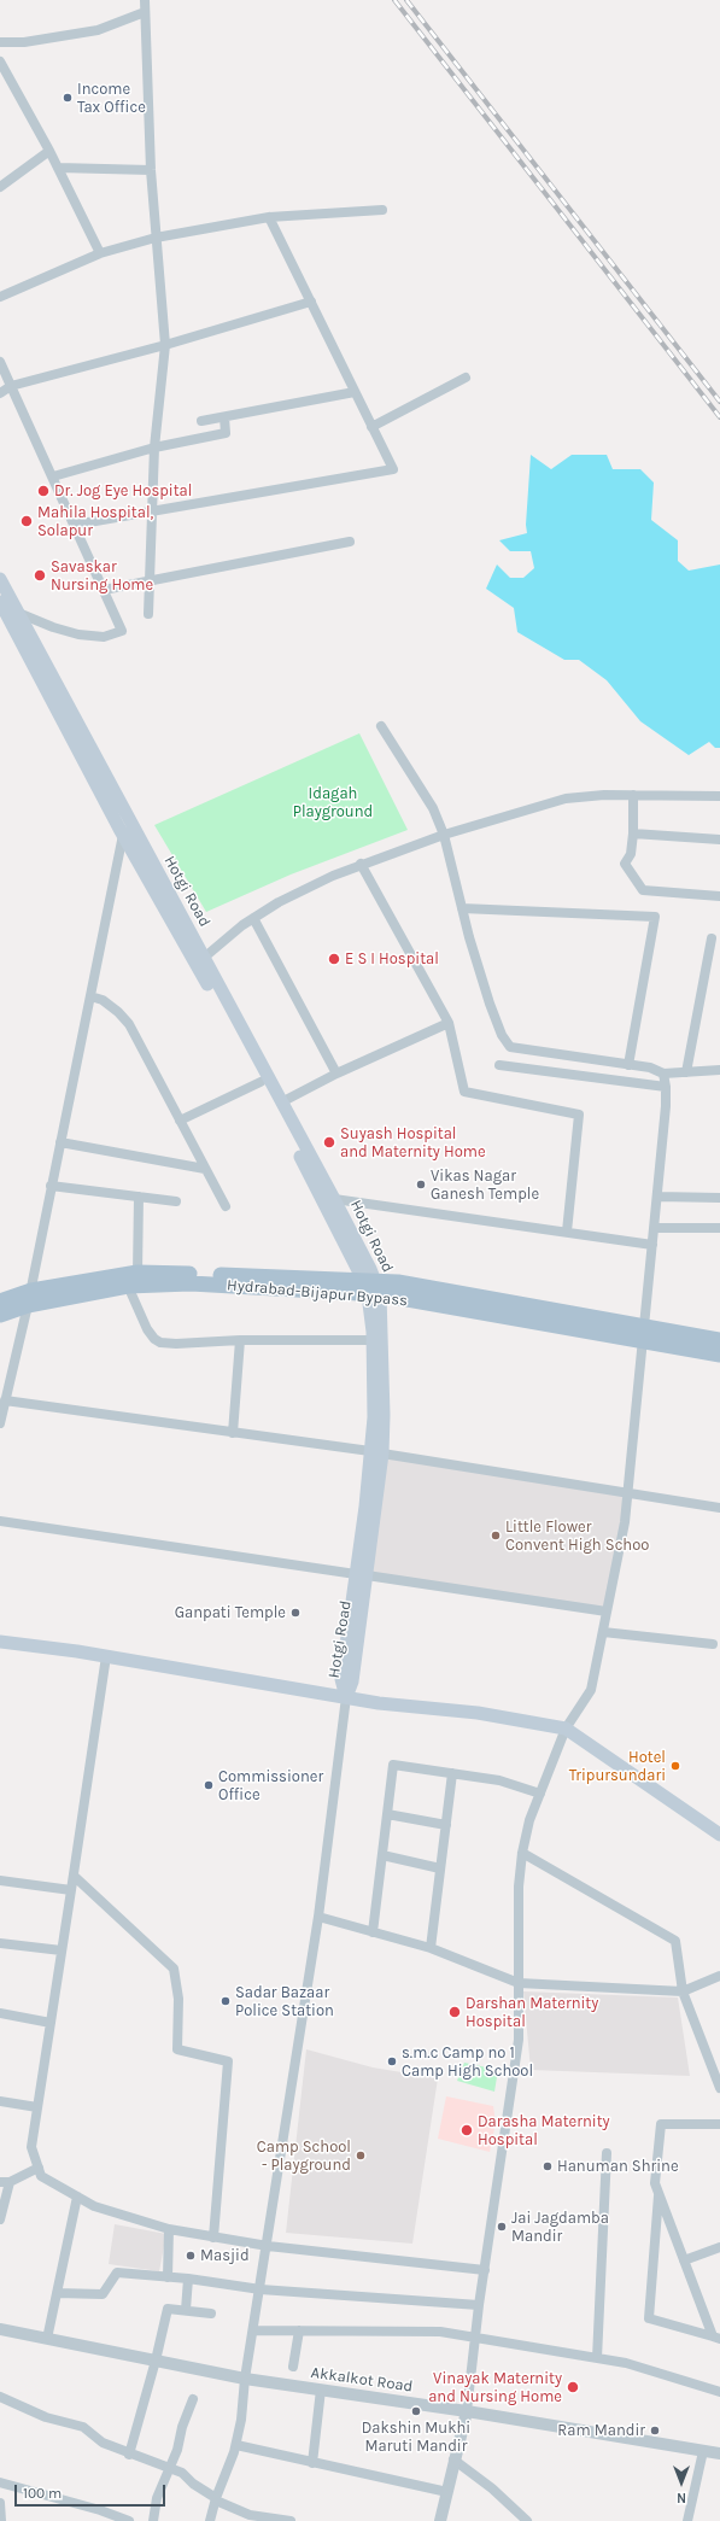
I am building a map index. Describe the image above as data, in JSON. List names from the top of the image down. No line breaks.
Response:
{"streets":{"main road":["Hotgi Road","Hydrabad-Bijapur Bypass"],"street":["Akkalkot Road"]},"crossings":[["Hotgi Road","Hydrabad-Bijapur Bypass"]],"parks":["Idagah Playground"],"places":["Income Tax Office","Dr. Jog Eye Hospital","Mahila Hospital, Solapur","Savaskar Nursing Home","E S I Hospital","Suyash Hospital and Maternity Home","Vikas Nagar Ganesh Temple","Little Flower Convent High Schoo","Ganpati Temple","Hotel Tripursundari","Commissioner Office","Sadar Bazaar Police Station","Darshan Maternity Hospital","s.m.c Camp no 1 Camp High School","Darasha Maternity Hospital","Camp School - Playground","Hanuman Shrine","Jai Jagdamba Mandir","Masjid","Vinayak Maternity and Nursing Home","Dakshin Mukhi Maruti Mandir","Ram Mandir"],"scale_bar":"100 m","north":"bottom"}
